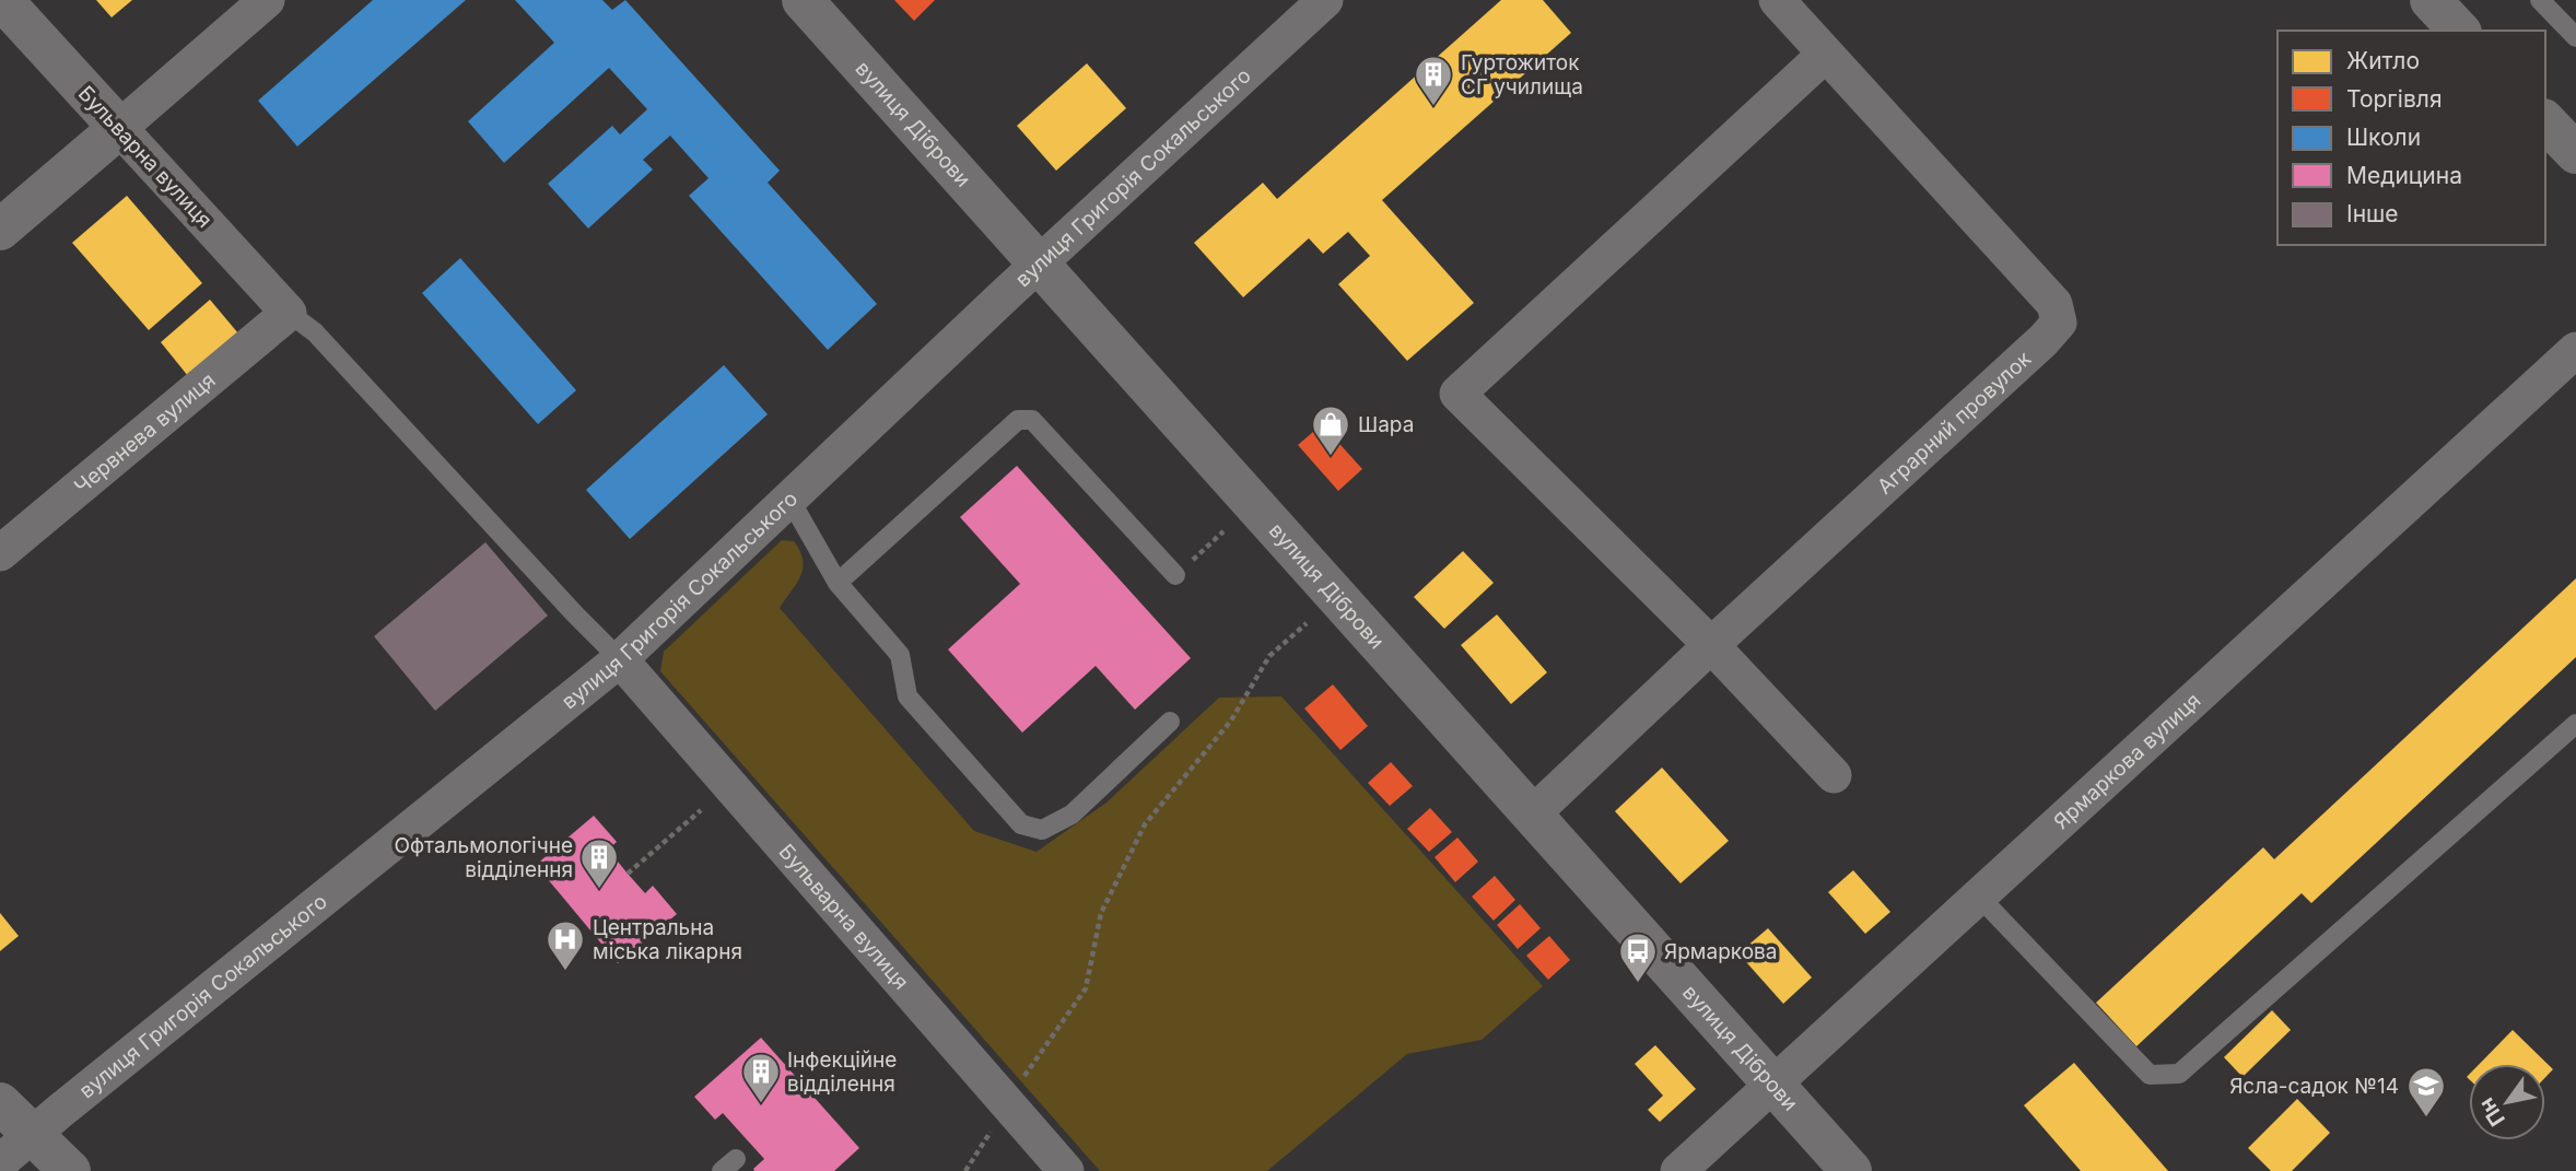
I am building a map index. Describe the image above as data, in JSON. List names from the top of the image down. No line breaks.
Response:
{"streets":{"street":["вулиця Діброви","Бульварна вулиця","вулиця Григорія Сокальського","Аграрний провулок","Червнева вулиця","Ярмаркова вулиця"]},"crossings":[["вулиця Діброви","вулиця Григорія Сокальського"],["вулиця Діброви","Аграрний провулок"],["вулиця Діброви","Ярмаркова вулиця"],["Бульварна вулиця","вулиця Григорія Сокальського"],["Бульварна вулиця","Червнева вулиця"]],"places":{"building":["Гуртожиток СГ училища","Офтальмологічне відділення","Інфекційне відділення"],"shop":["Шара"],"hospital":["Центральна міська лікарня"],"bus stop":["Ярмаркова"],"school or university":["Ясла-садок №14"]},"legend":["Житло","Торгівля","Школи","Медицина","Інше"],"north":"bottom left"}
